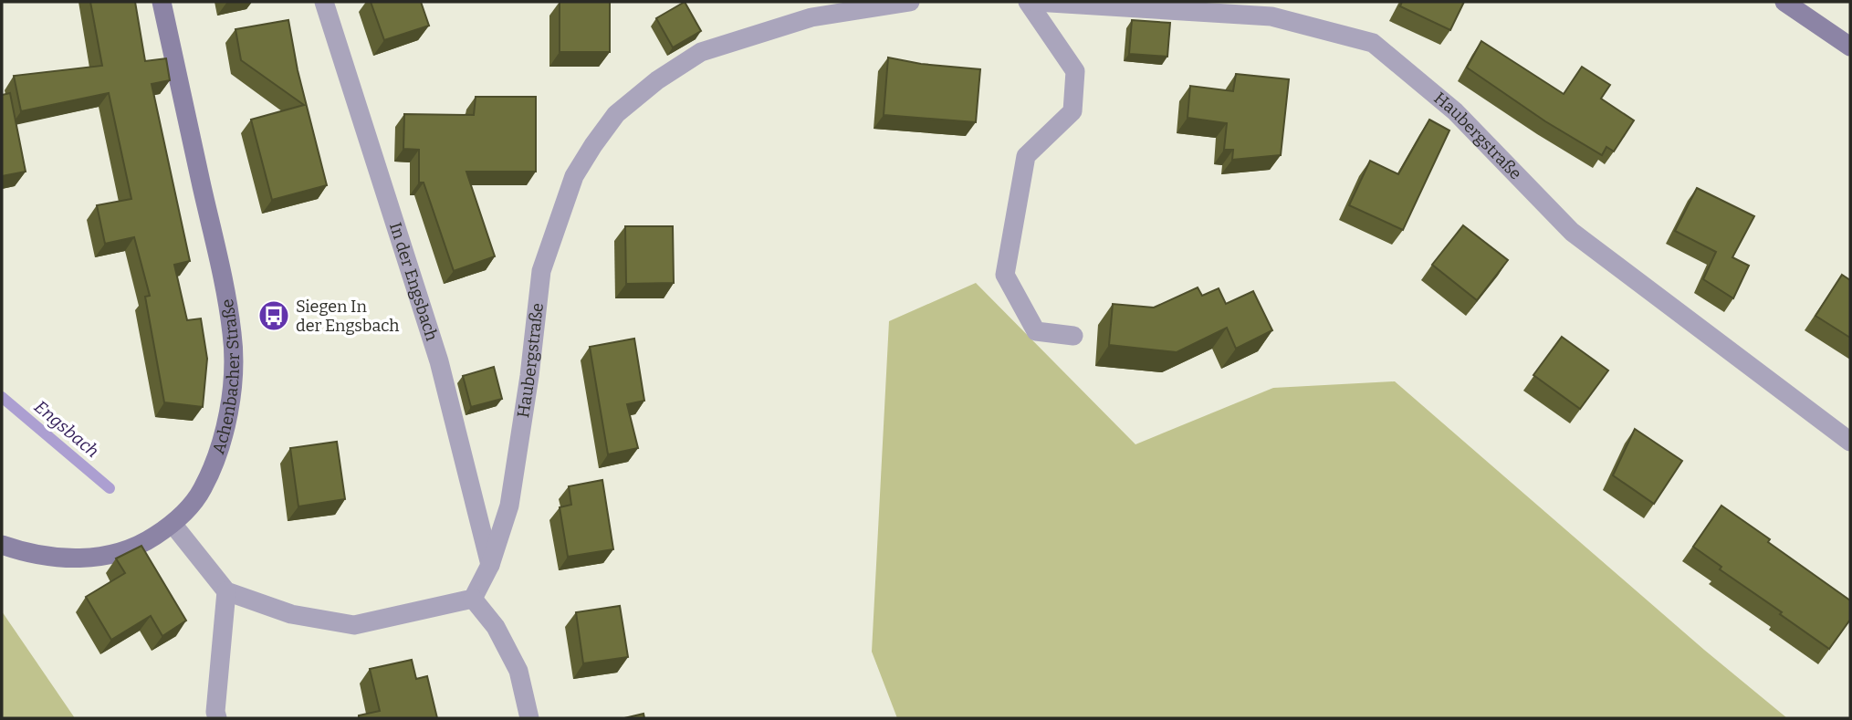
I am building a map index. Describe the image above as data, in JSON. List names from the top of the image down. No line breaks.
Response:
{"streets":{"main road":["Achenbacher Straße"],"street":["Haubergstraße","In der Engsbach"]},"crossings":[["Haubergstraße","In der Engsbach"]],"water":["Engsbach"],"places":{"bus stop":["Siegen In der Engsbach"]}}
